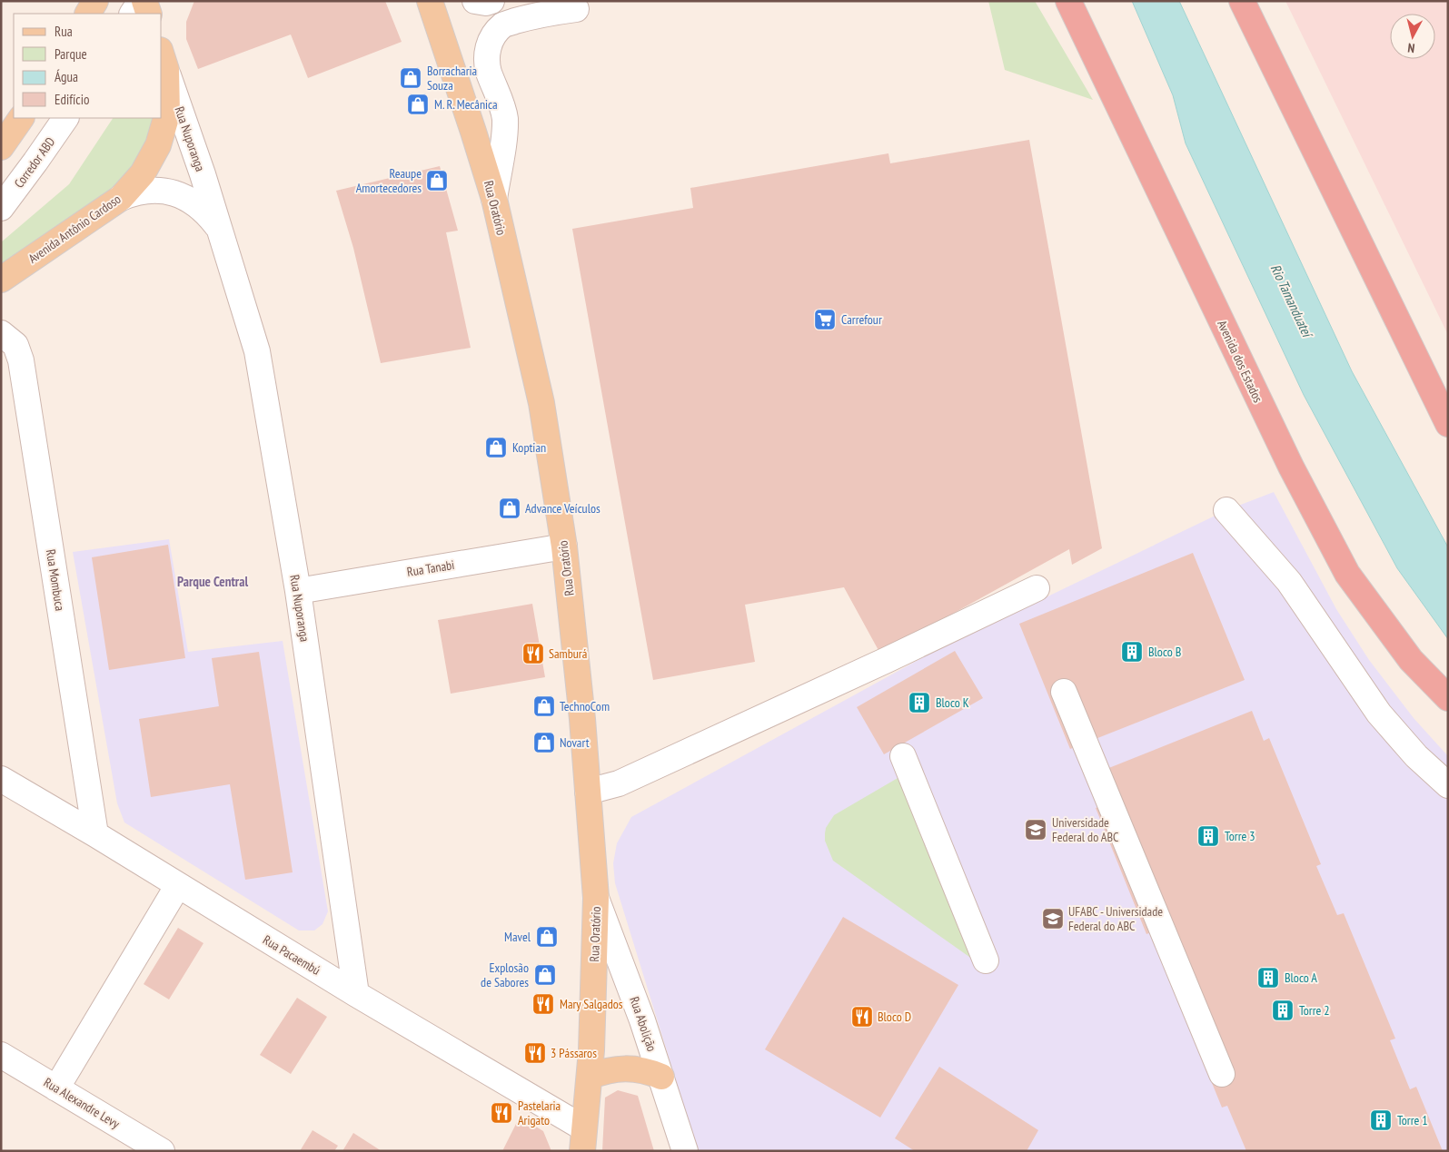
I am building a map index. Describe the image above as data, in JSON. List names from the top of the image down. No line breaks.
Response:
{"streets":{"highway":["Avenida dos Estados"],"main road":["Rua Oratório","Avenida Antônio Cardoso"],"street":["Rua Nuporanga","Corredor ABD","Rua Tanabi","Rua Mombuca","Rua Pacaembú","Rua Abolição","Rua Alexandre Levy"]},"crossings":[["Rua Nuporanga","Avenida Antônio Cardoso"],["Rua Nuporanga","Rua Tanabi"],["Rua Nuporanga","Rua Pacaembú"],["Rua Oratório","Rua Tanabi"],["Rua Oratório","Rua Pacaembú"],["Rua Oratório","Rua Abolição"],["Rua Mombuca","Rua Pacaembú"]],"districts":["Parque Central"],"water":["Rio Tamanduateí"],"places":{"shop":["Borracharia Souza","M. R. Mecânica","Reaupe Amortecedores","Koptian","Advance Veículos","TechnoCom","Novart","Mavel","Explosão de Sabores"],"supermarket":["Carrefour"],"building":["Bloco B","Bloco K","Torre 3","Bloco A","Torre 2","Torre 1"],"restaurant":["Samburá","Mary Salgados","Bloco D","3 Pássaros","Pastelaria Arigato"],"school or university":["Universidade Federal do ABC","UFABC - Universidade Federal do ABC"]},"legend":["Rua","Parque","Água","Edifício"],"north":"bottom"}
